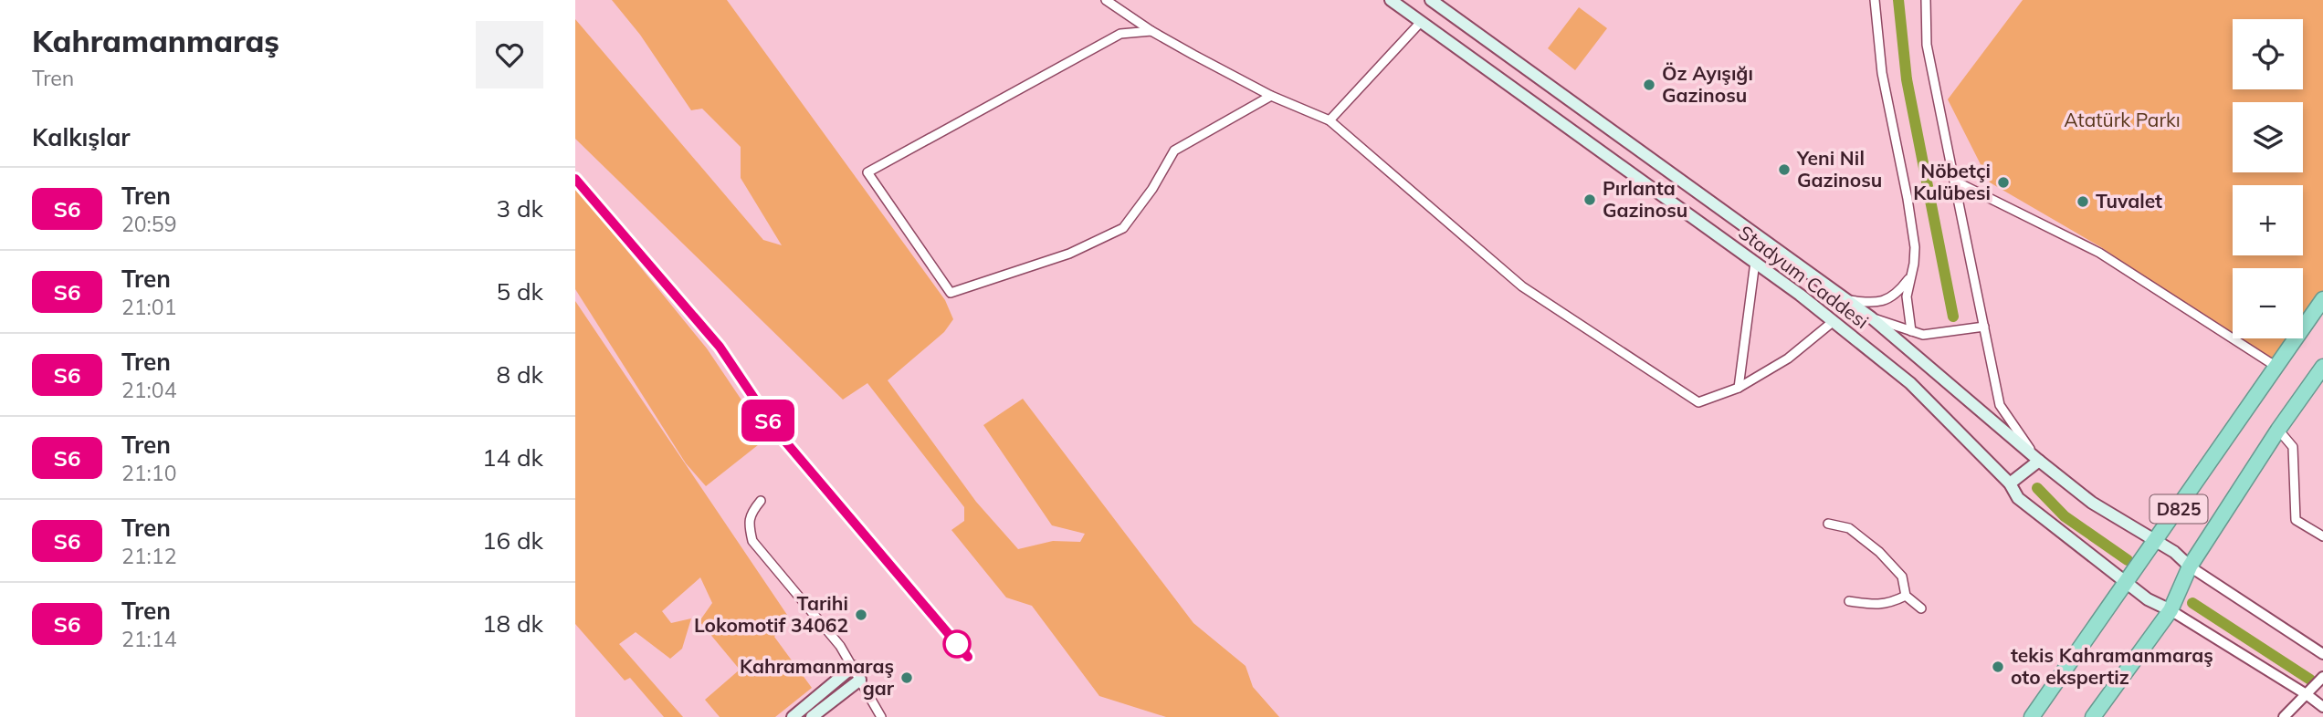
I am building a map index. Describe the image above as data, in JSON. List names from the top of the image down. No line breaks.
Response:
{"streets":{"highway":["D825"],"main road":["Stadyum Caddesi"]},"crossings":[["Stadyum Caddesi","D825"]],"parks":["Atatürk Parkı"],"places":["Öz Ayışığı Gazinosu","Yeni Nil Gazinosu","Nöbetçi Kulübesi","Pırlanta Gazinosu","Tuvalet","Tarihi Lokomotif 34062","tekis Kahramanmaraş oto ekspertiz","Kahramanmaraş gar"],"page":{"heading":[["Kahramanmaraş","Tren"],"Kalkışlar"],"on_map":"S6","map_buttons":["+","−"],"list":[{"mark":"S6","name":"Tren","note":"20:59","value":"3 dk"},{"mark":"S6","name":"Tren","note":"21:01","value":"5 dk"},{"mark":"S6","name":"Tren","note":"21:04","value":"8 dk"},{"mark":"S6","name":"Tren","note":"21:10","value":"14 dk"},{"mark":"S6","name":"Tren","note":"21:12","value":"16 dk"},{"mark":"S6","name":"Tren","note":"21:14","value":"18 dk"}]}}
